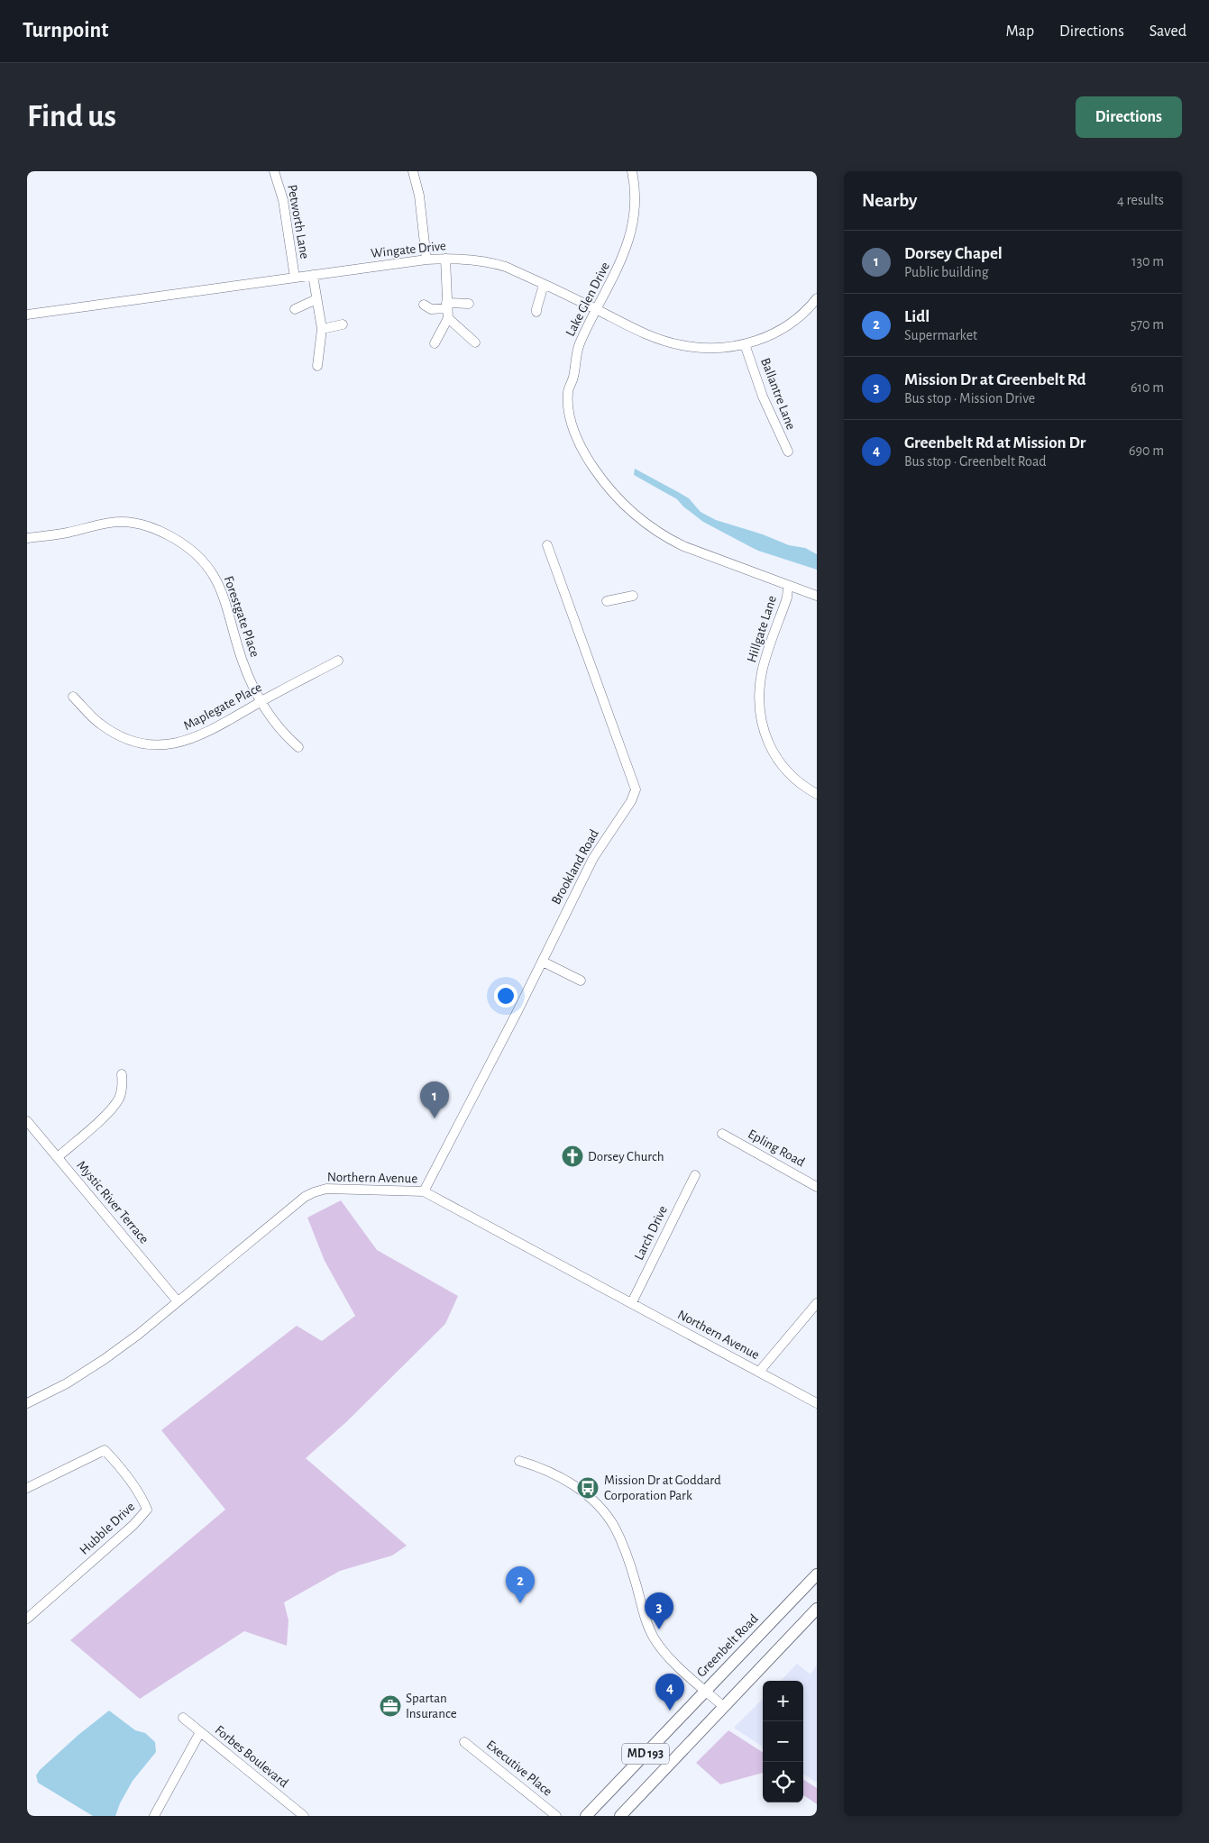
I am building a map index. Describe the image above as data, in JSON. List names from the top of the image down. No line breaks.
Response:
{"streets":{"main road":["Greenbelt Road","MD 193"],"street":["Petworth Lane","Wingate Drive","Lake Glen Drive","Ballantre Lane","Forestgate Place","Hillgate Lane","Maplegate Place","Brookland Road","Epling Road","Northern Avenue","Mystic River Terrace","Larch Drive","Hubble Drive","Forbes Boulevard","Executive Place"]},"crossings":[["Petworth Lane","Wingate Drive"],["Wingate Drive","Lake Glen Drive"],["Wingate Drive","Ballantre Lane"],["Lake Glen Drive","Hillgate Lane"],["Forestgate Place","Maplegate Place"],["Brookland Road","Northern Avenue"],["Northern Avenue","Mystic River Terrace"],["Northern Avenue","Larch Drive"]],"places":{"church":["Dorsey Church"],"bus stop":["Mission Dr at Goddard Corporation Park"],"office":["Spartan Insurance"]},"page":{"header":"Turnpoint","nav":["Map","Directions","Saved"],"buttons":"Directions","title":"Find us","heading":["Nearby","4 results"],"list":[{"mark":"1","name":"Dorsey Chapel","note":"Public building","value":"130 m"},{"mark":"2","name":"Lidl","note":"Supermarket","value":"570 m"},{"mark":"3","name":"Mission Dr at Greenbelt Rd","note":"Bus stop · Mission Drive","value":"610 m"},{"mark":"4","name":"Greenbelt Rd at Mission Dr","note":"Bus stop · Greenbelt Road","value":"690 m"}],"pins":["1","2","3","4"],"map_buttons":["+","−"]}}
